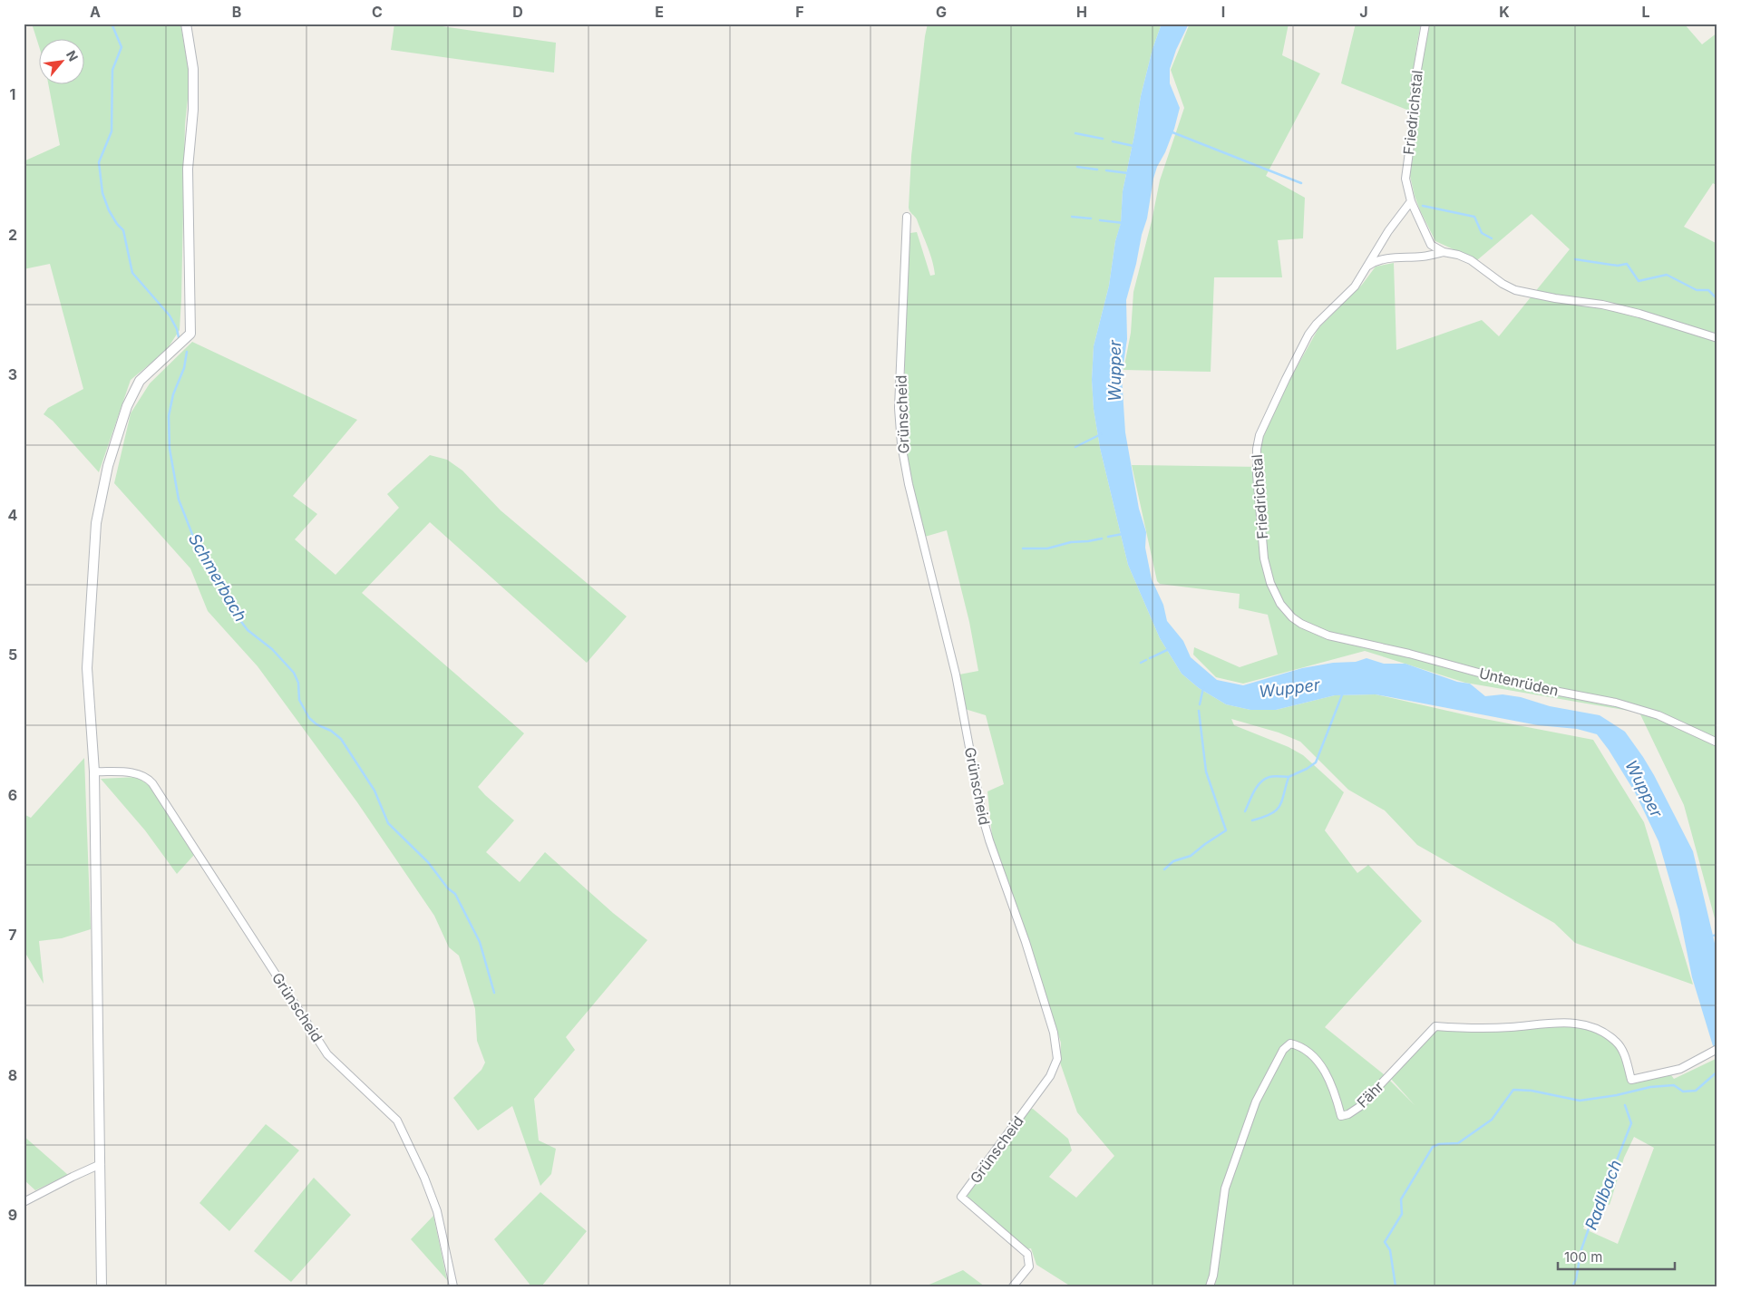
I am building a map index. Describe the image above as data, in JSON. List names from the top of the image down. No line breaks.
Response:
{"streets":{"street":["Friedrichstal","Grünscheid","Untenrüden","Fähr"]},"crossings":[["Friedrichstal","Untenrüden"]],"water":["Wupper","Schmerbach","Radlbach"],"scale_bar":"100 m","north":"top right","grid":{"columns":["A","B","C","D","E","F","G","H","I","J","K","L"],"rows":["1","2","3","4","5","6","7","8","9"]}}
